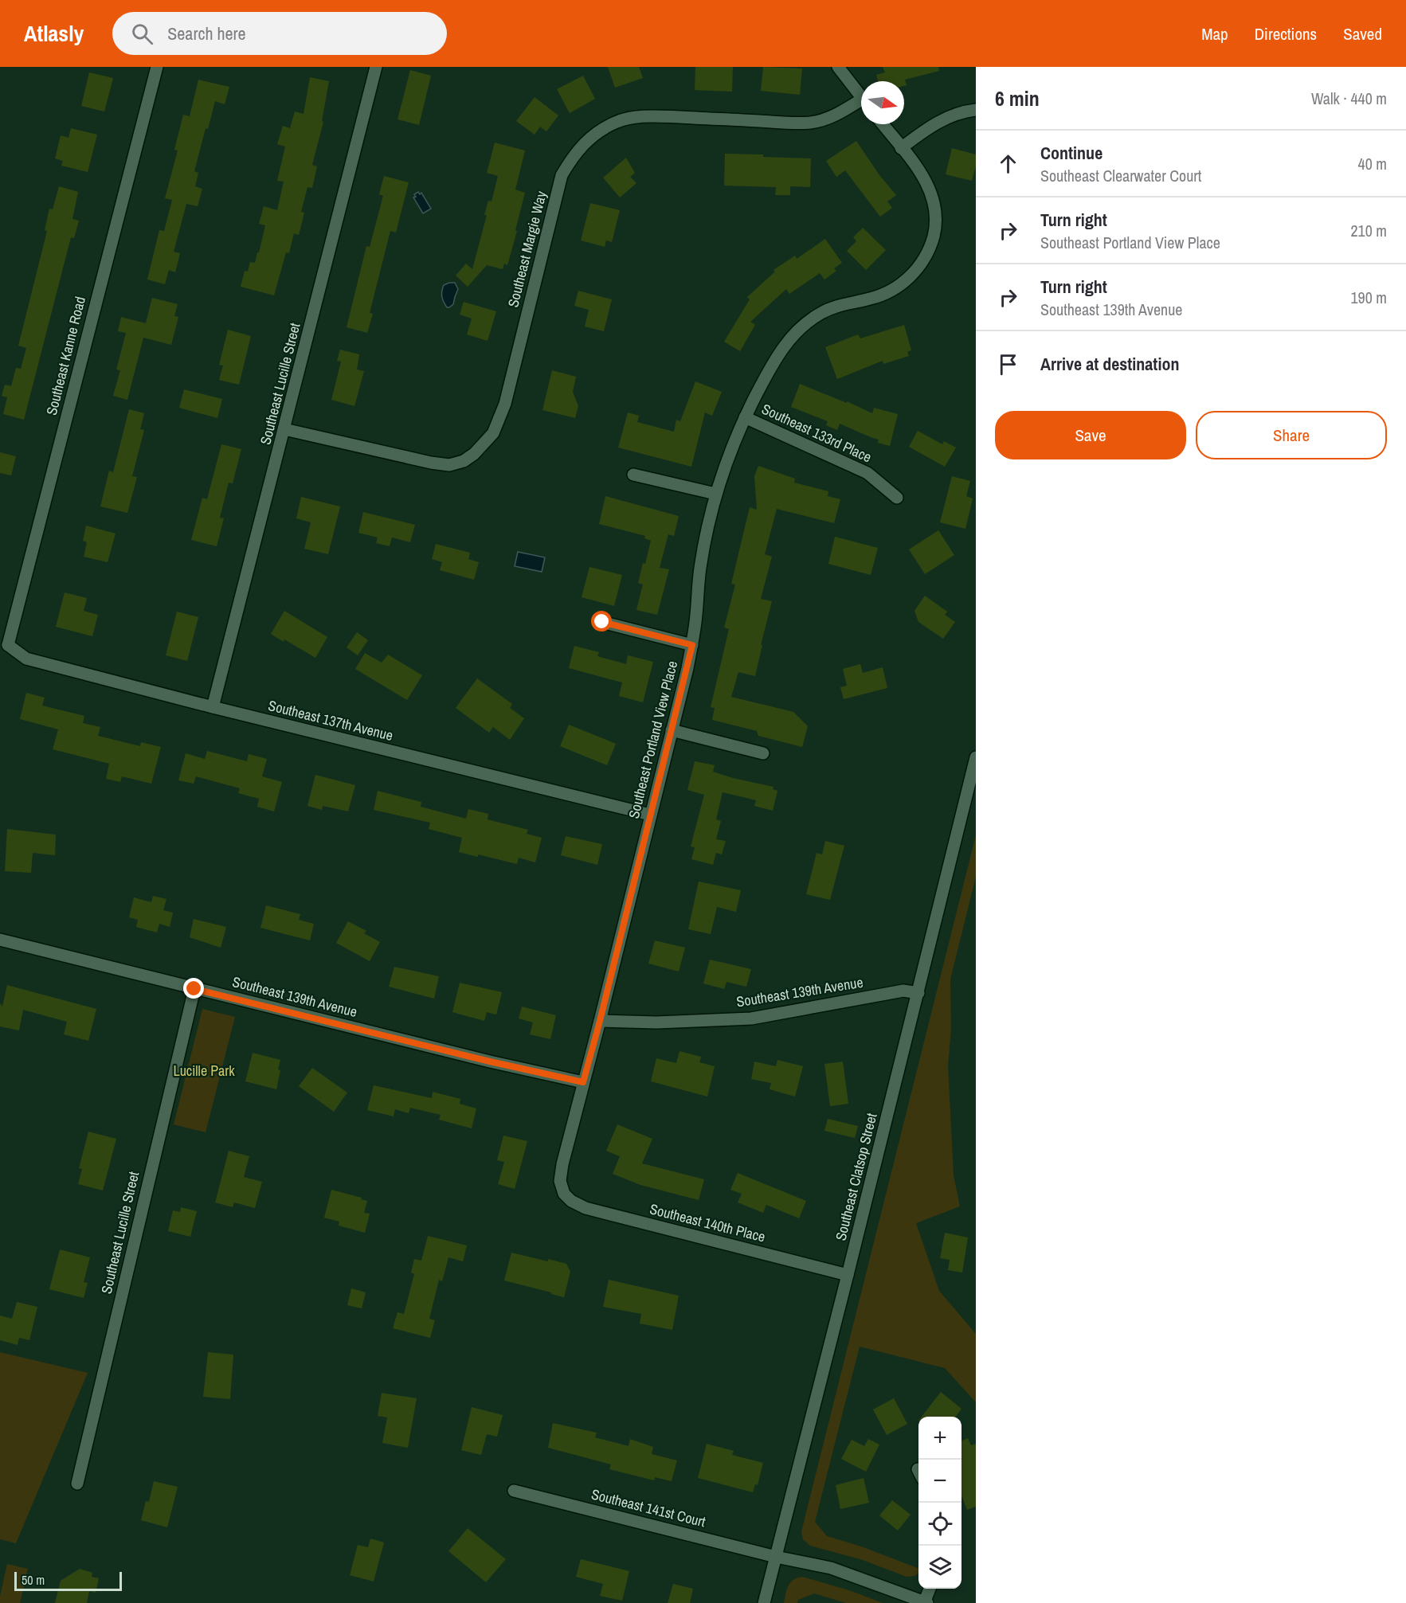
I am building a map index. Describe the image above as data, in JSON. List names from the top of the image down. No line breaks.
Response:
{"streets":{"street":["Southeast Margie Way","Southeast Kanne Road","Southeast Lucille Street","Southeast 133rd Place","Southeast 137th Avenue","Southeast Portland View Place","Southeast 139th Avenue","Southeast Clatsop Street","Southeast 140th Place","Southeast 141st Court"]},"crossings":[["Southeast Margie Way","Southeast Lucille Street"],["Southeast Kanne Road","Southeast 137th Avenue"],["Southeast Lucille Street","Southeast 137th Avenue"],["Southeast Lucille Street","Southeast 139th Avenue"],["Southeast 133rd Place","Southeast Portland View Place"],["Southeast 137th Avenue","Southeast Portland View Place"],["Southeast Portland View Place","Southeast 139th Avenue"],["Southeast Portland View Place","Southeast 140th Place"],["Southeast 139th Avenue","Southeast Clatsop Street"],["Southeast Clatsop Street","Southeast 140th Place"],["Southeast Clatsop Street","Southeast 141st Court"]],"parks":["Lucille Park"],"scale_bar":"50 m","north":"right","page":{"header":"Atlasly","search":"Search here","nav":["Map","Directions","Saved"],"heading":["6 min","Walk · 440 m"],"list":[["Continue","Southeast Clearwater Court","40 m"],["Turn right","Southeast Portland View Place","210 m"],["Turn right","Southeast 139th Avenue","190 m"],"Arrive at destination"],"buttons":["Save","Share"],"map_buttons":["+","−"],"scale":"50 m"}}
